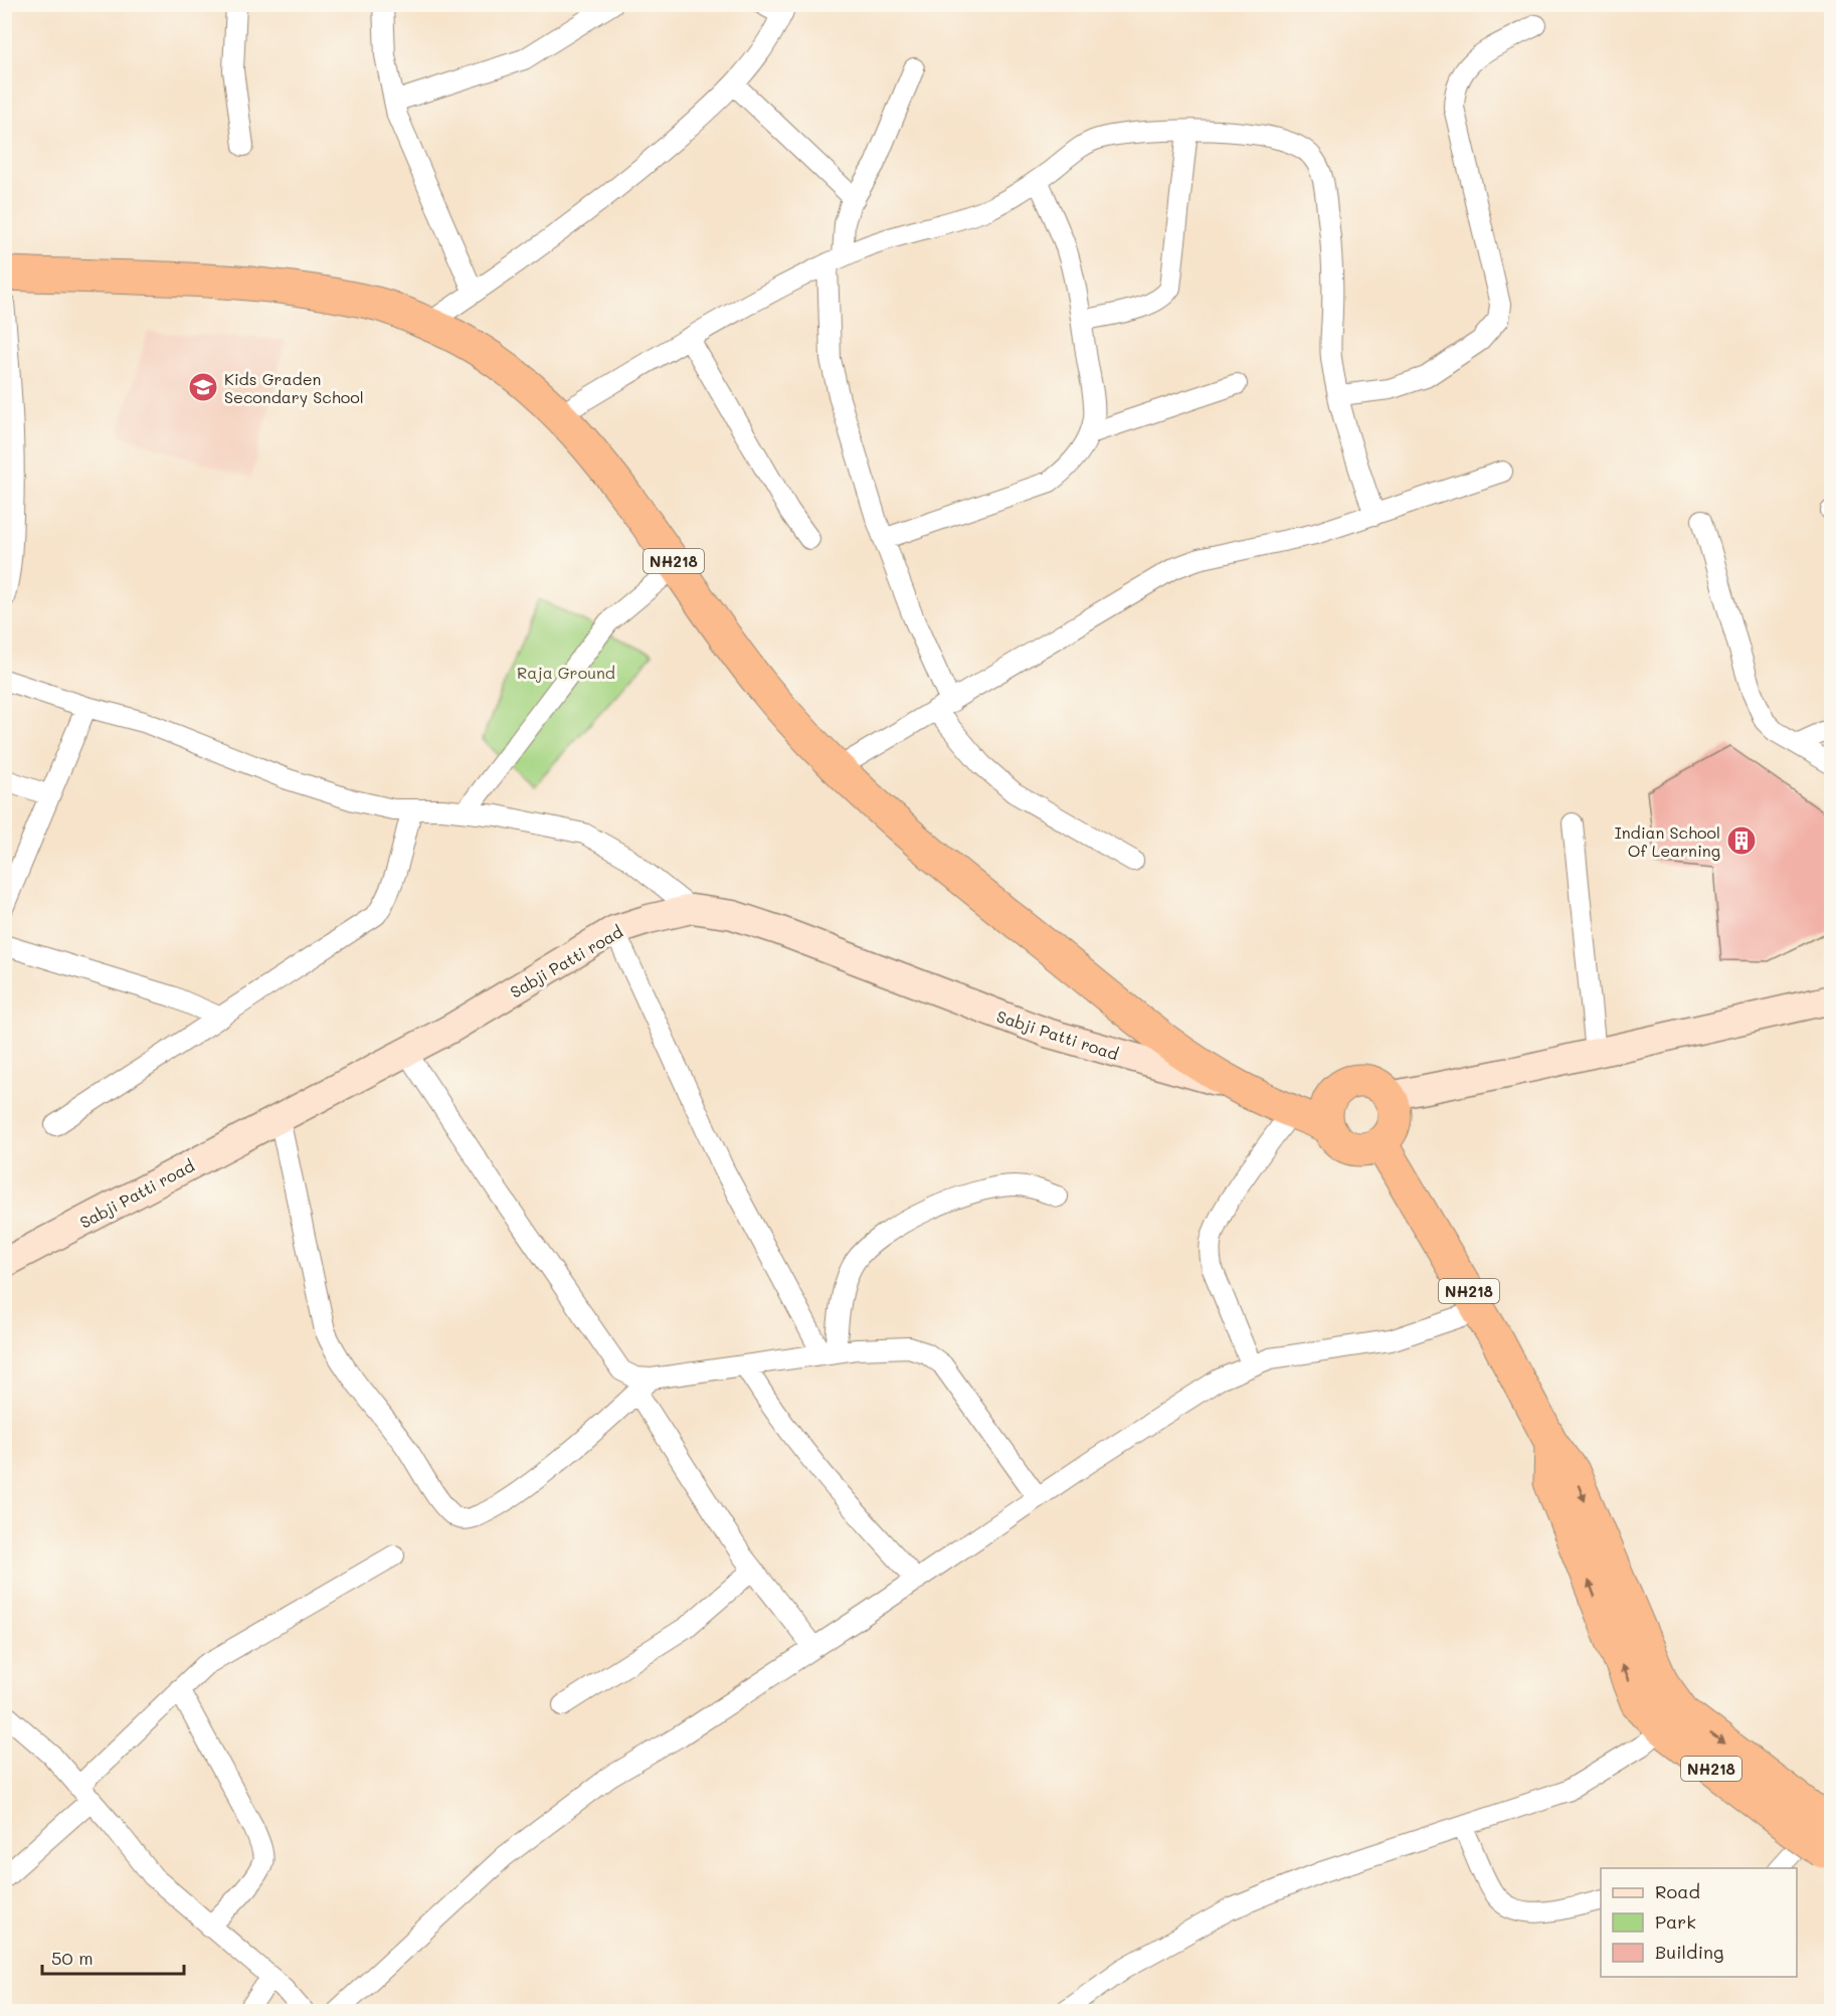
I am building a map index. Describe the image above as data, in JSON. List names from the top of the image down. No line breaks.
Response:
{"streets":{"highway":["NH218"],"main road":["Sabji Patti road"]},"crossings":[["NH218","Sabji Patti road"]],"parks":["Raja Ground"],"places":{"school or university":["Kids Graden Secondary School"],"building":["Indian School Of Learning"]},"legend":["Road","Park","Building"],"scale_bar":"50 m"}
